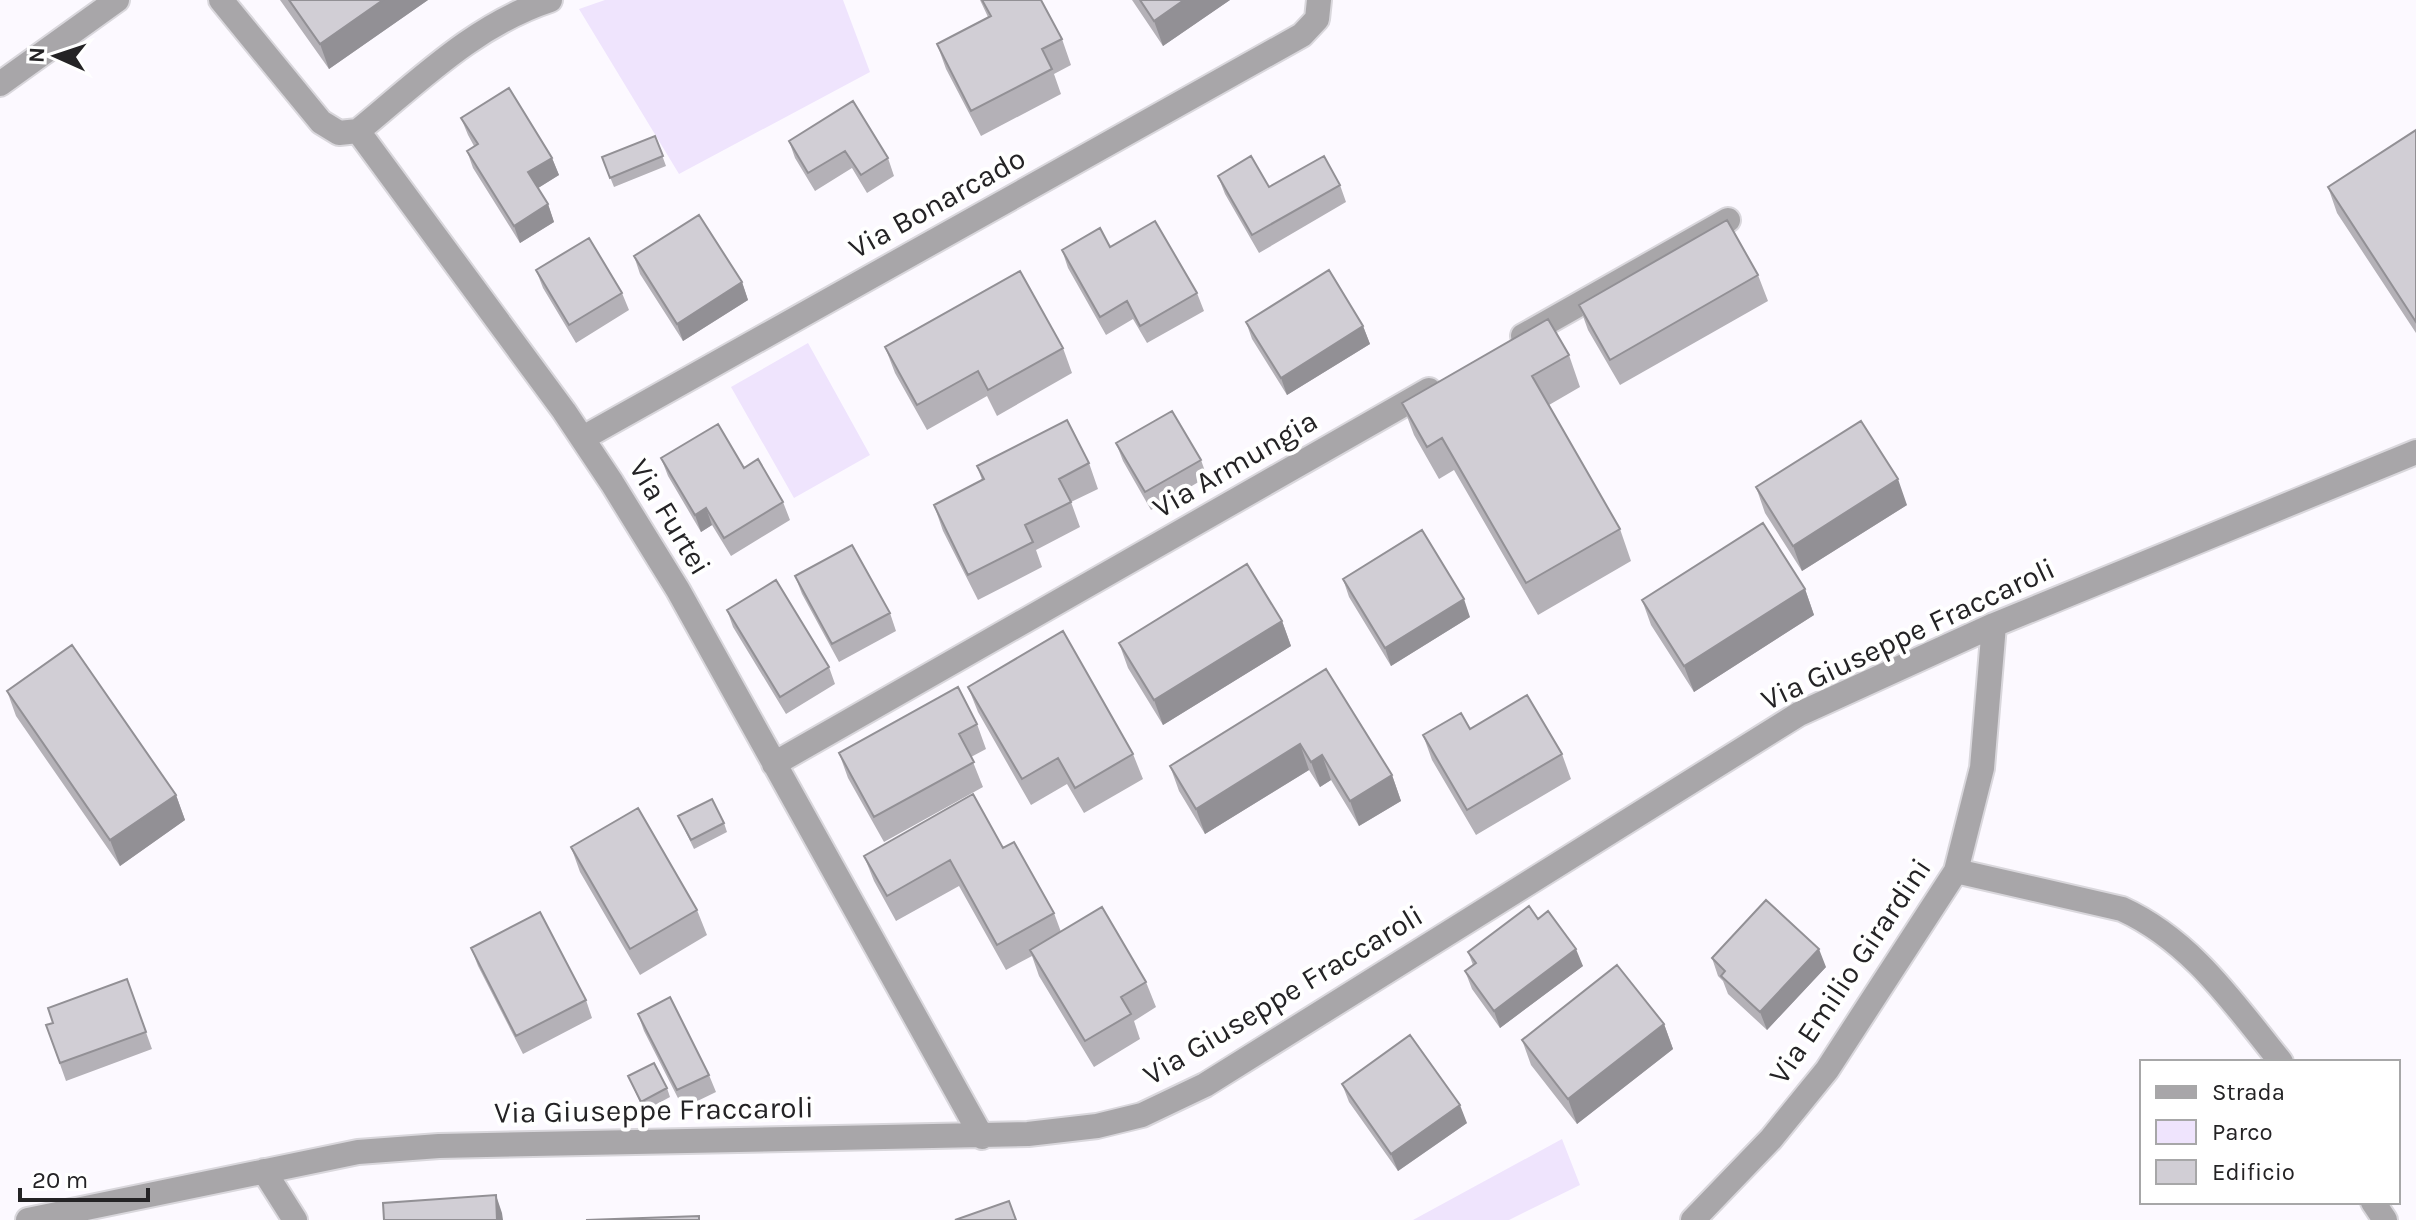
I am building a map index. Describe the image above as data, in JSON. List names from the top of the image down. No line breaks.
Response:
{"streets":{"street":["Via Bonarcado","Via Armungia","Via Furtei","Via Giuseppe Fraccaroli","Via Emilio Girardini"]},"crossings":[["Via Bonarcado","Via Furtei"],["Via Armungia","Via Furtei"],["Via Furtei","Via Giuseppe Fraccaroli"],["Via Giuseppe Fraccaroli","Via Emilio Girardini"]],"legend":["Strada","Parco","Edificio"],"scale_bar":"20 m","north":"left"}
